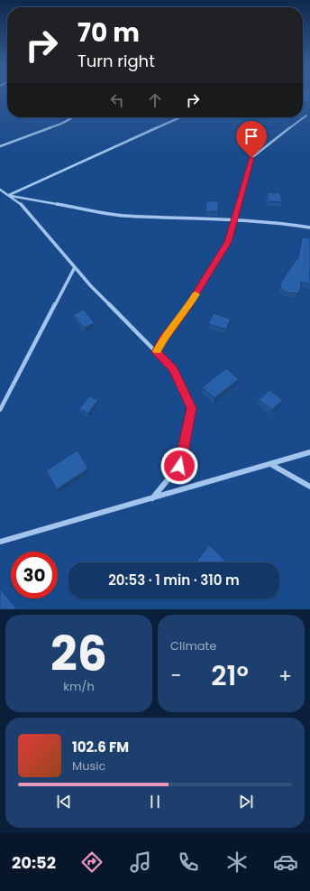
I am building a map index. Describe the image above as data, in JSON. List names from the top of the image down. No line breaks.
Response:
{"page":{"turn":["70 m","Turn right"],"limit":"30","trip":"20:53 · 1 min · 310 m","tile":[["26","km/h"],"Climate"],"heat":["−","21°","+"],"song":["102.6 FM","Music"],"tabs":"20:52"}}
